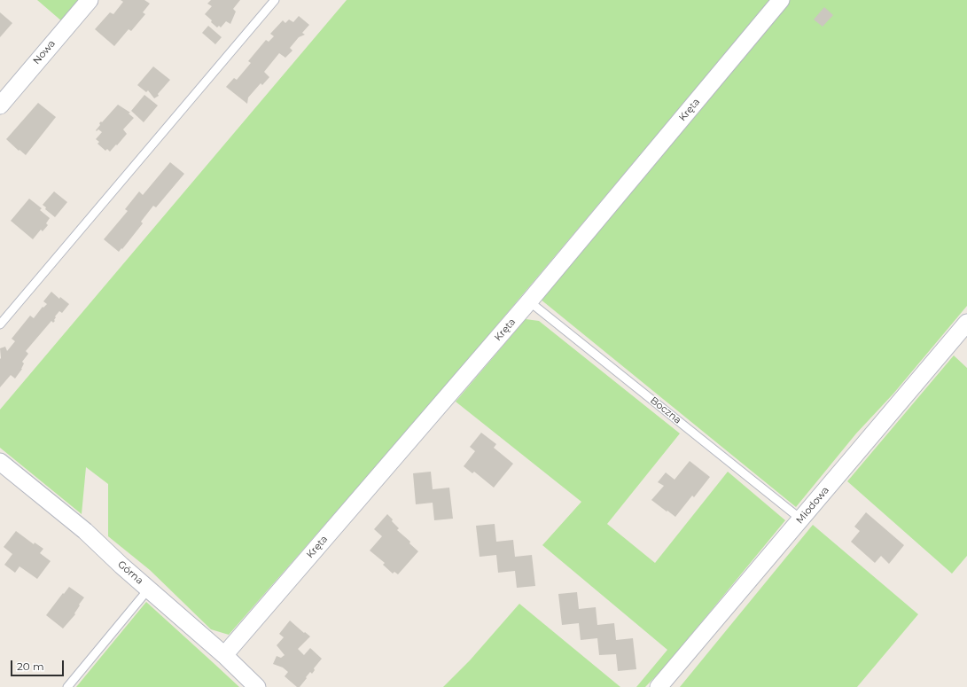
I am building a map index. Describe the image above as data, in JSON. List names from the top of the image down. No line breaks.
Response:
{"streets":{"street":["Nowa","Kręta","Miodowa","Górna"],"lane":["Boczna"]},"crossings":[["Kręta","Boczna"],["Kręta","Górna"],["Boczna","Miodowa"]],"scale_bar":"20 m"}
